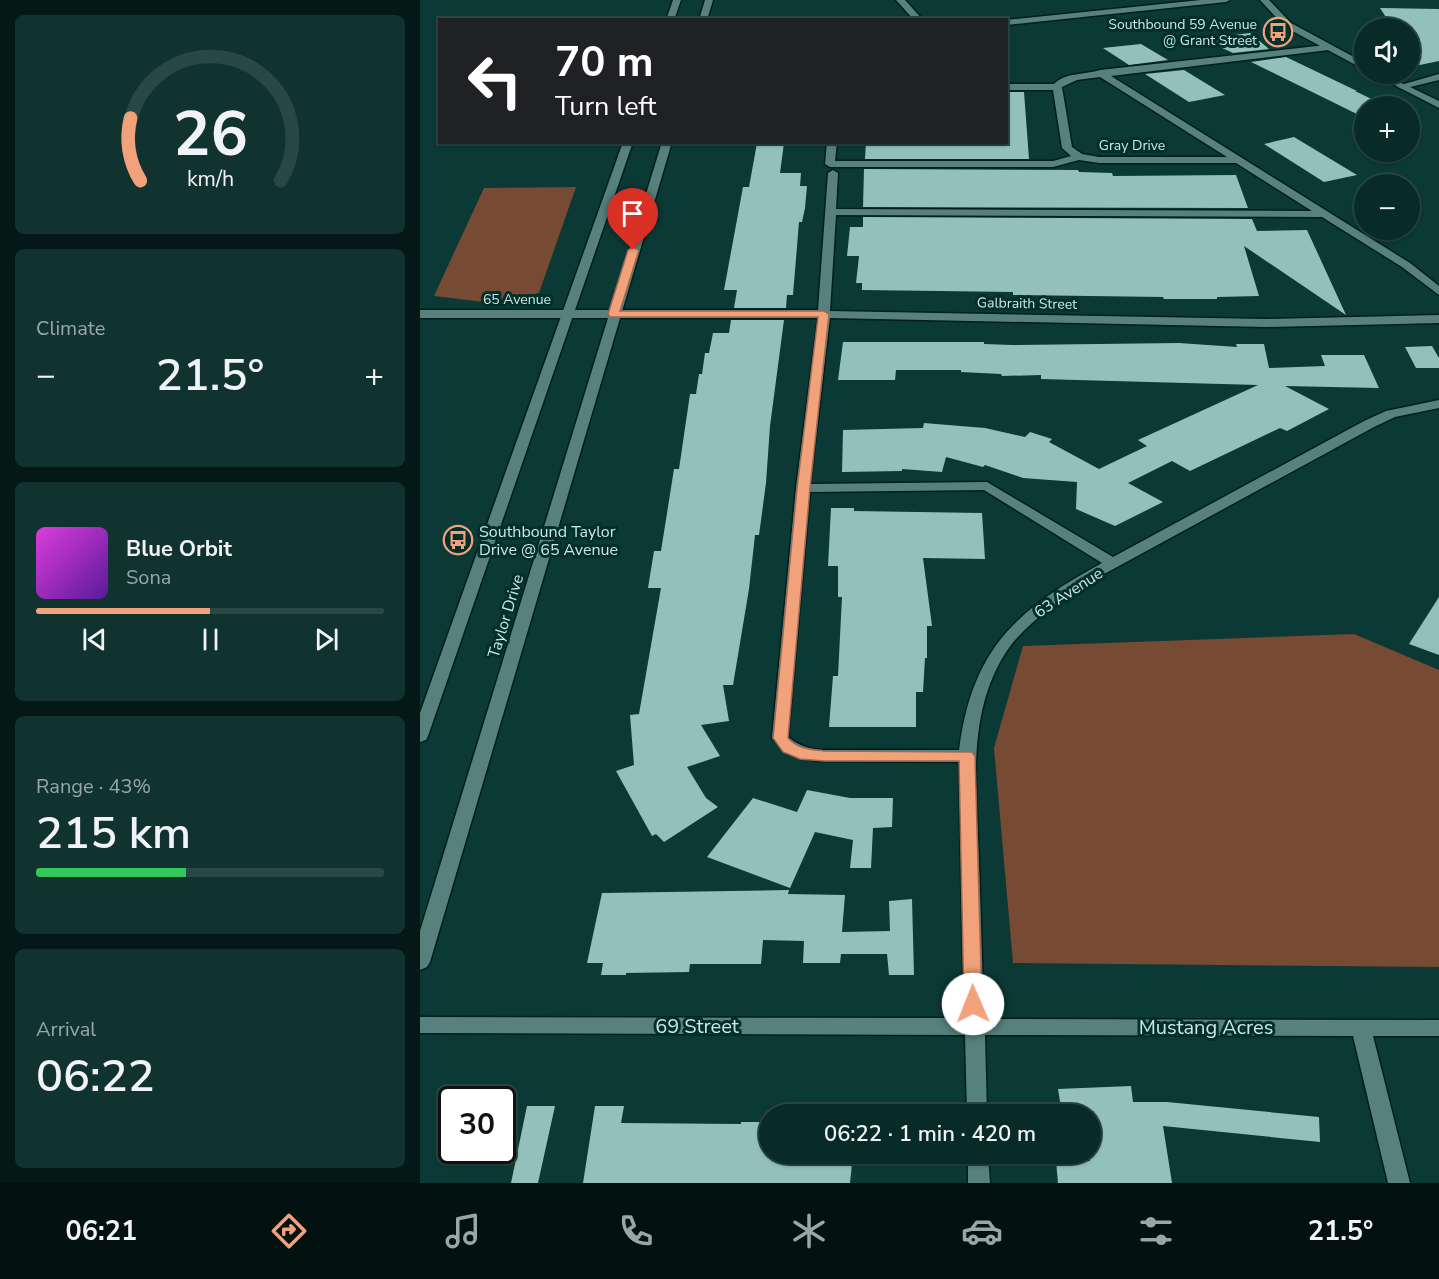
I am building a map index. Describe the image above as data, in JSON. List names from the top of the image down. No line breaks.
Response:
{"streets":{"street":["Gray Drive","65 Avenue","Galbraith Street","63 Avenue","Taylor Drive","69 Street","Mustang Acres"]},"crossings":[["65 Avenue","Galbraith Street"],["65 Avenue","Taylor Drive"],["Galbraith Street","Taylor Drive"],["63 Avenue","69 Street"],["63 Avenue","Mustang Acres"],["69 Street","Mustang Acres"]],"places":{"bus stop":["Southbound 59 Avenue @ Grant Street","Southbound Taylor Drive @ 65 Avenue"]},"page":{"map_buttons":["+","−"],"turn":["70 m","Turn left"],"tile":["Climate",["Range · 43%","215 km"],["Arrival","06:22"]],"heat":["−","21.5°","+"],"song":["Blue Orbit","Sona"],"limit":"30","trip":"06:22 · 1 min · 420 m","tabs":["06:21","21.5°"],"gauge":["26","km/h"]}}
